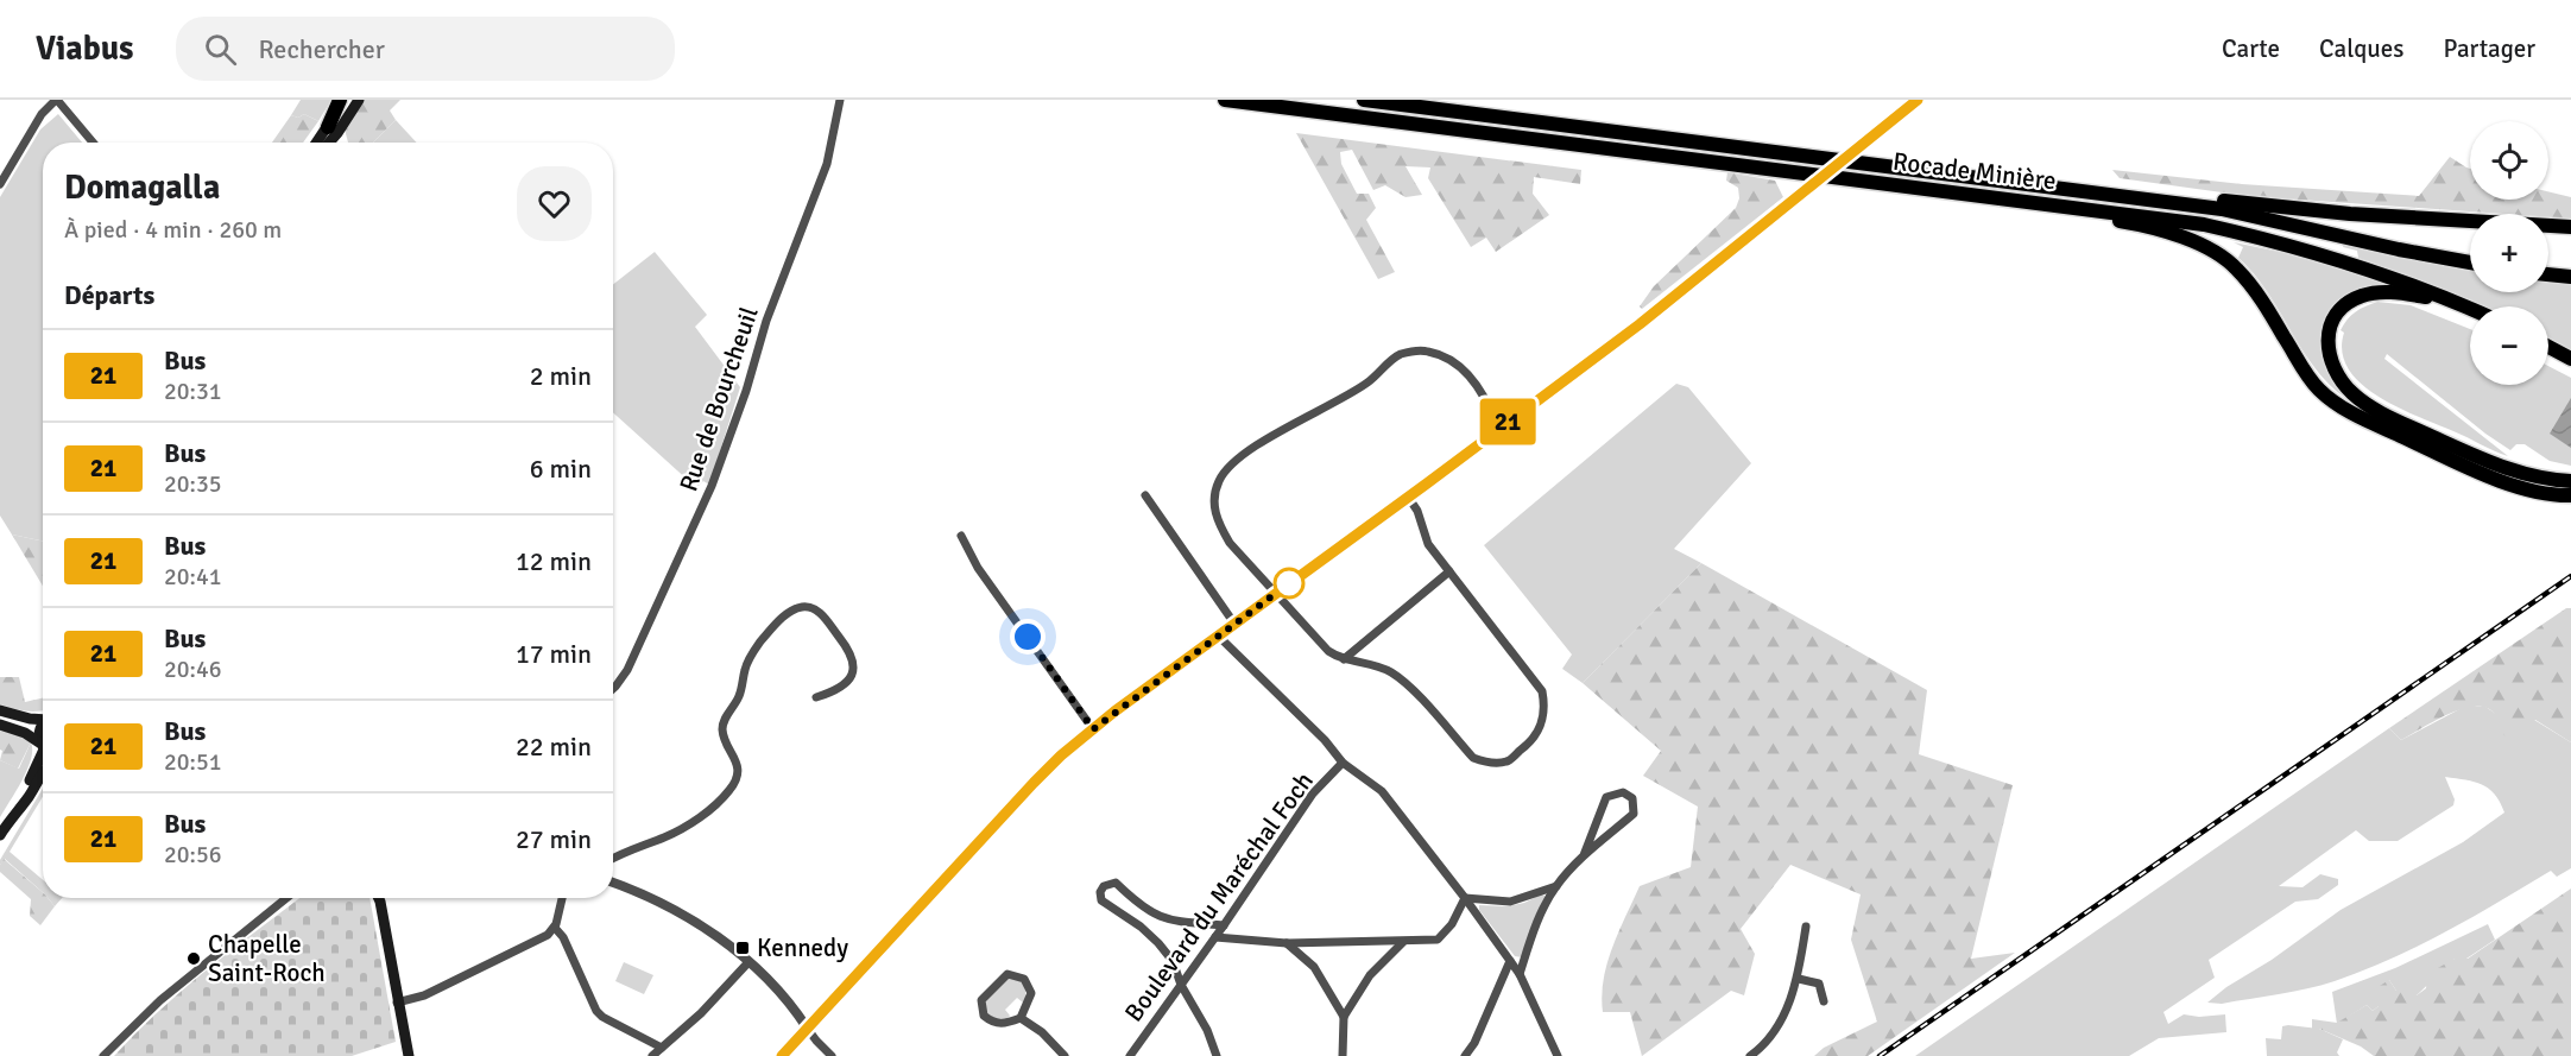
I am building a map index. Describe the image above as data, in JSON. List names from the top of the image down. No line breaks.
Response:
{"streets":{"highway":["Rocade Minière"],"street":["Rue de Bourcheuil","Boulevard du Maréchal Foch"]},"places":{"transit":["Kennedy"],"other":["Chapelle Saint-Roch"]},"lines":["bus line 21"],"page":{"header":"Viabus","search":"Rechercher","nav":["Carte","Calques","Partager"],"on_map":"21","map_buttons":["+","−"],"heading":[["Domagalla","À pied · 4 min · 260 m"],"Départs"],"list":[{"mark":"21","name":"Bus","note":"20:31","value":"2 min"},{"mark":"21","name":"Bus","note":"20:35","value":"6 min"},{"mark":"21","name":"Bus","note":"20:41","value":"12 min"},{"mark":"21","name":"Bus","note":"20:46","value":"17 min"},{"mark":"21","name":"Bus","note":"20:51","value":"22 min"},{"mark":"21","name":"Bus","note":"20:56","value":"27 min"}]}}
